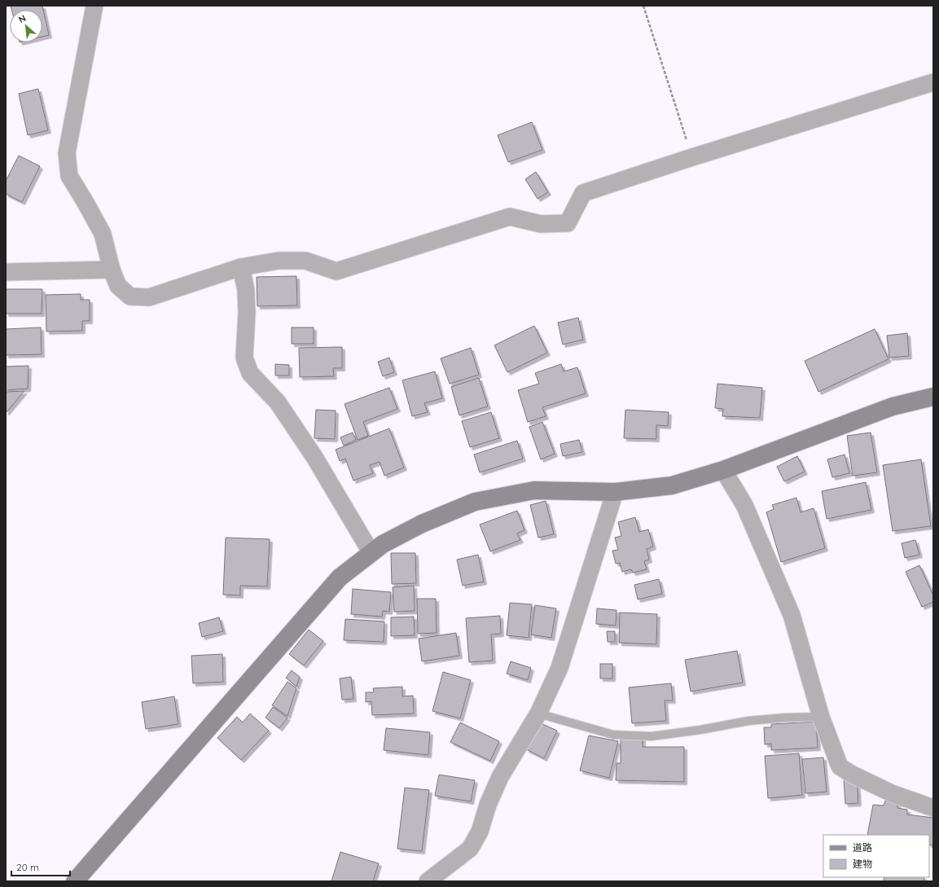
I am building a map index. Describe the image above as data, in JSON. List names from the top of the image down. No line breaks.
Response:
{"legend":["道路","建物"],"scale_bar":"20 m","north":"top left"}
